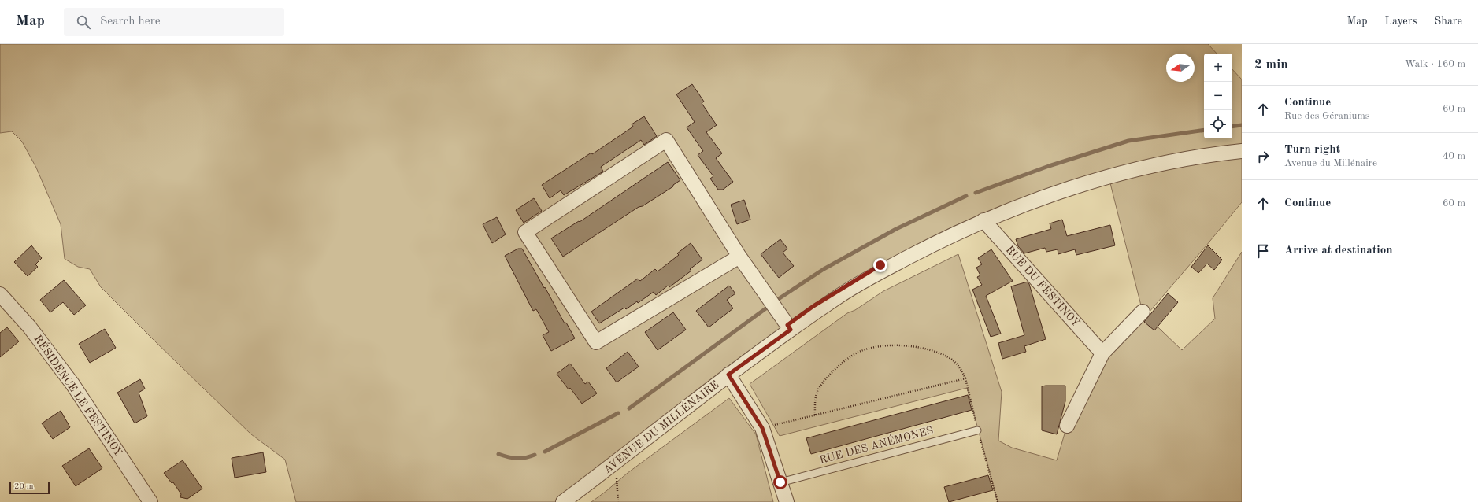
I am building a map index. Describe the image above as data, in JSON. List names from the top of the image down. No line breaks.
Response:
{"streets":{"street":["RUE DU FESTINOY","RÉSIDENCE LE FESTINOY","AVENUE DU MILLÉNAIRE"],"lane":["RUE DES ANÉMONES"]},"crossings":[["RUE DU FESTINOY","AVENUE DU MILLÉNAIRE"]],"scale_bar":"20 m","north":"left","page":{"header":"Map","search":"Search here","nav":["Map","Layers","Share"],"heading":["2 min","Walk · 160 m"],"map_buttons":["+","−"],"list":[["Continue","Rue des Géraniums","60 m"],["Turn right","Avenue du Millénaire","40 m"],["Continue","60 m"],"Arrive at destination"],"scale":"20 m"}}
